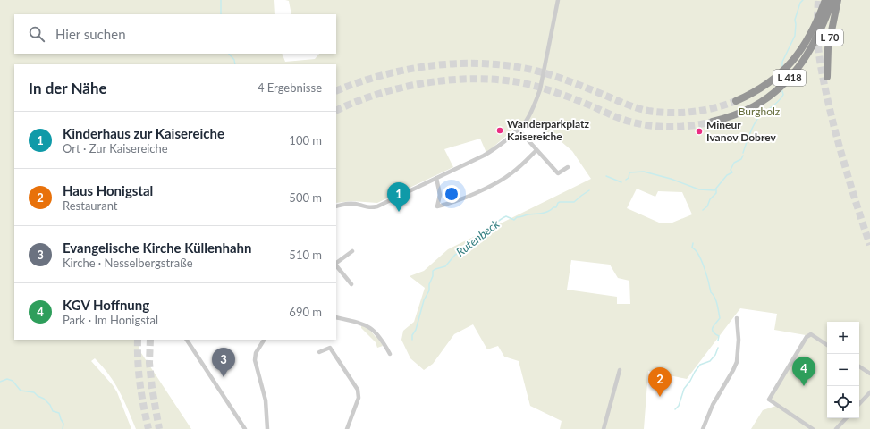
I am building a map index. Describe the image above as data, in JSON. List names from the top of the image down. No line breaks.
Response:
{"streets":{"highway":["L 70","L 418"]},"water":["Rutenbeck"],"parks":["Burgholz"],"places":["Wanderparkplatz Kaisereiche","Mineur Ivanov Dobrev"],"page":{"search":"Hier suchen","heading":["In der Nähe","4 Ergebnisse"],"list":[{"mark":"1","name":"Kinderhaus zur Kaisereiche","note":"Ort · Zur Kaisereiche","value":"100 m"},{"mark":"2","name":"Haus Honigstal","note":"Restaurant","value":"500 m"},{"mark":"3","name":"Evangelische Kirche Küllenhahn","note":"Kirche · Nesselbergstraße","value":"510 m"},{"mark":"4","name":"KGV Hoffnung","note":"Park · Im Honigstal","value":"690 m"}],"pins":["1","3","4","2"],"map_buttons":["+","−"]}}
